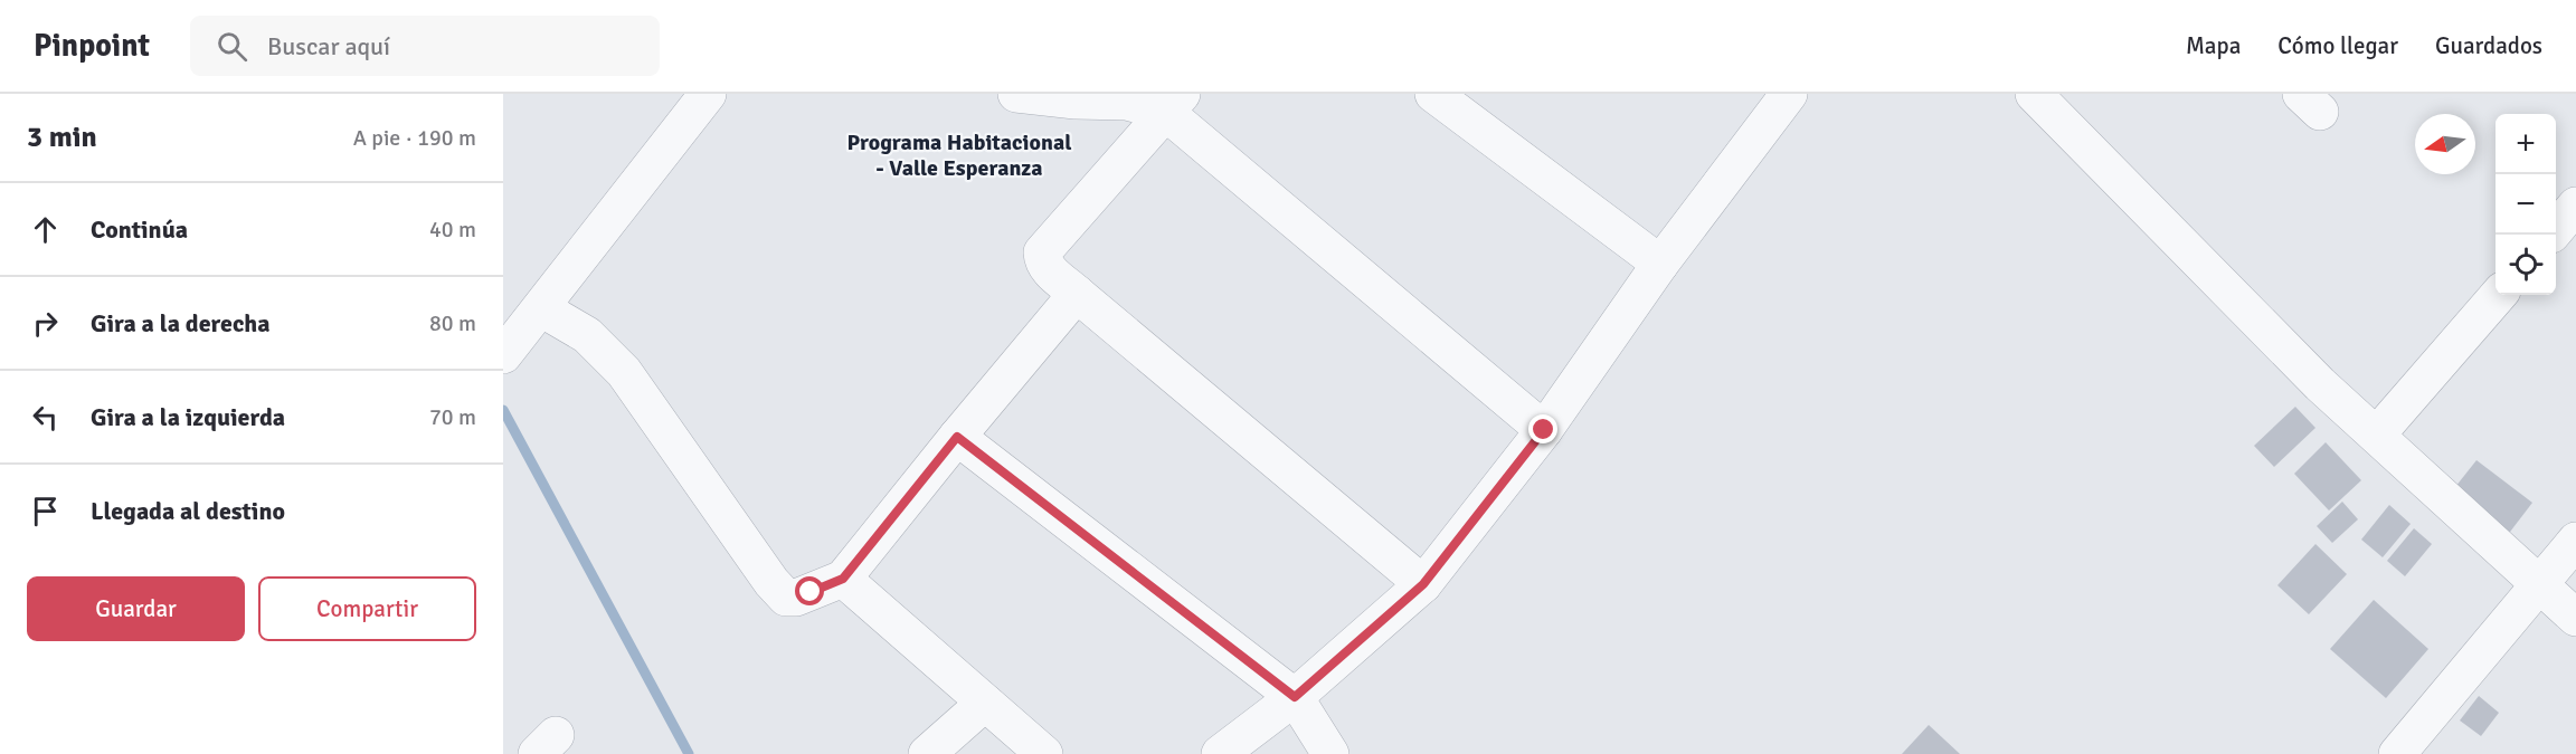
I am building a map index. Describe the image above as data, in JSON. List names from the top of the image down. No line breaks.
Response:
{"districts":["Programa Habitacional - Valle Esperanza"],"north":"left","page":{"header":"Pinpoint","search":"Buscar aquí","nav":["Mapa","Cómo llegar","Guardados"],"heading":["3 min","A pie · 190 m"],"map_buttons":["+","−"],"list":[["Continúa","40 m"],["Gira a la derecha","80 m"],["Gira a la izquierda","70 m"],"Llegada al destino"],"buttons":["Guardar","Compartir"]}}
